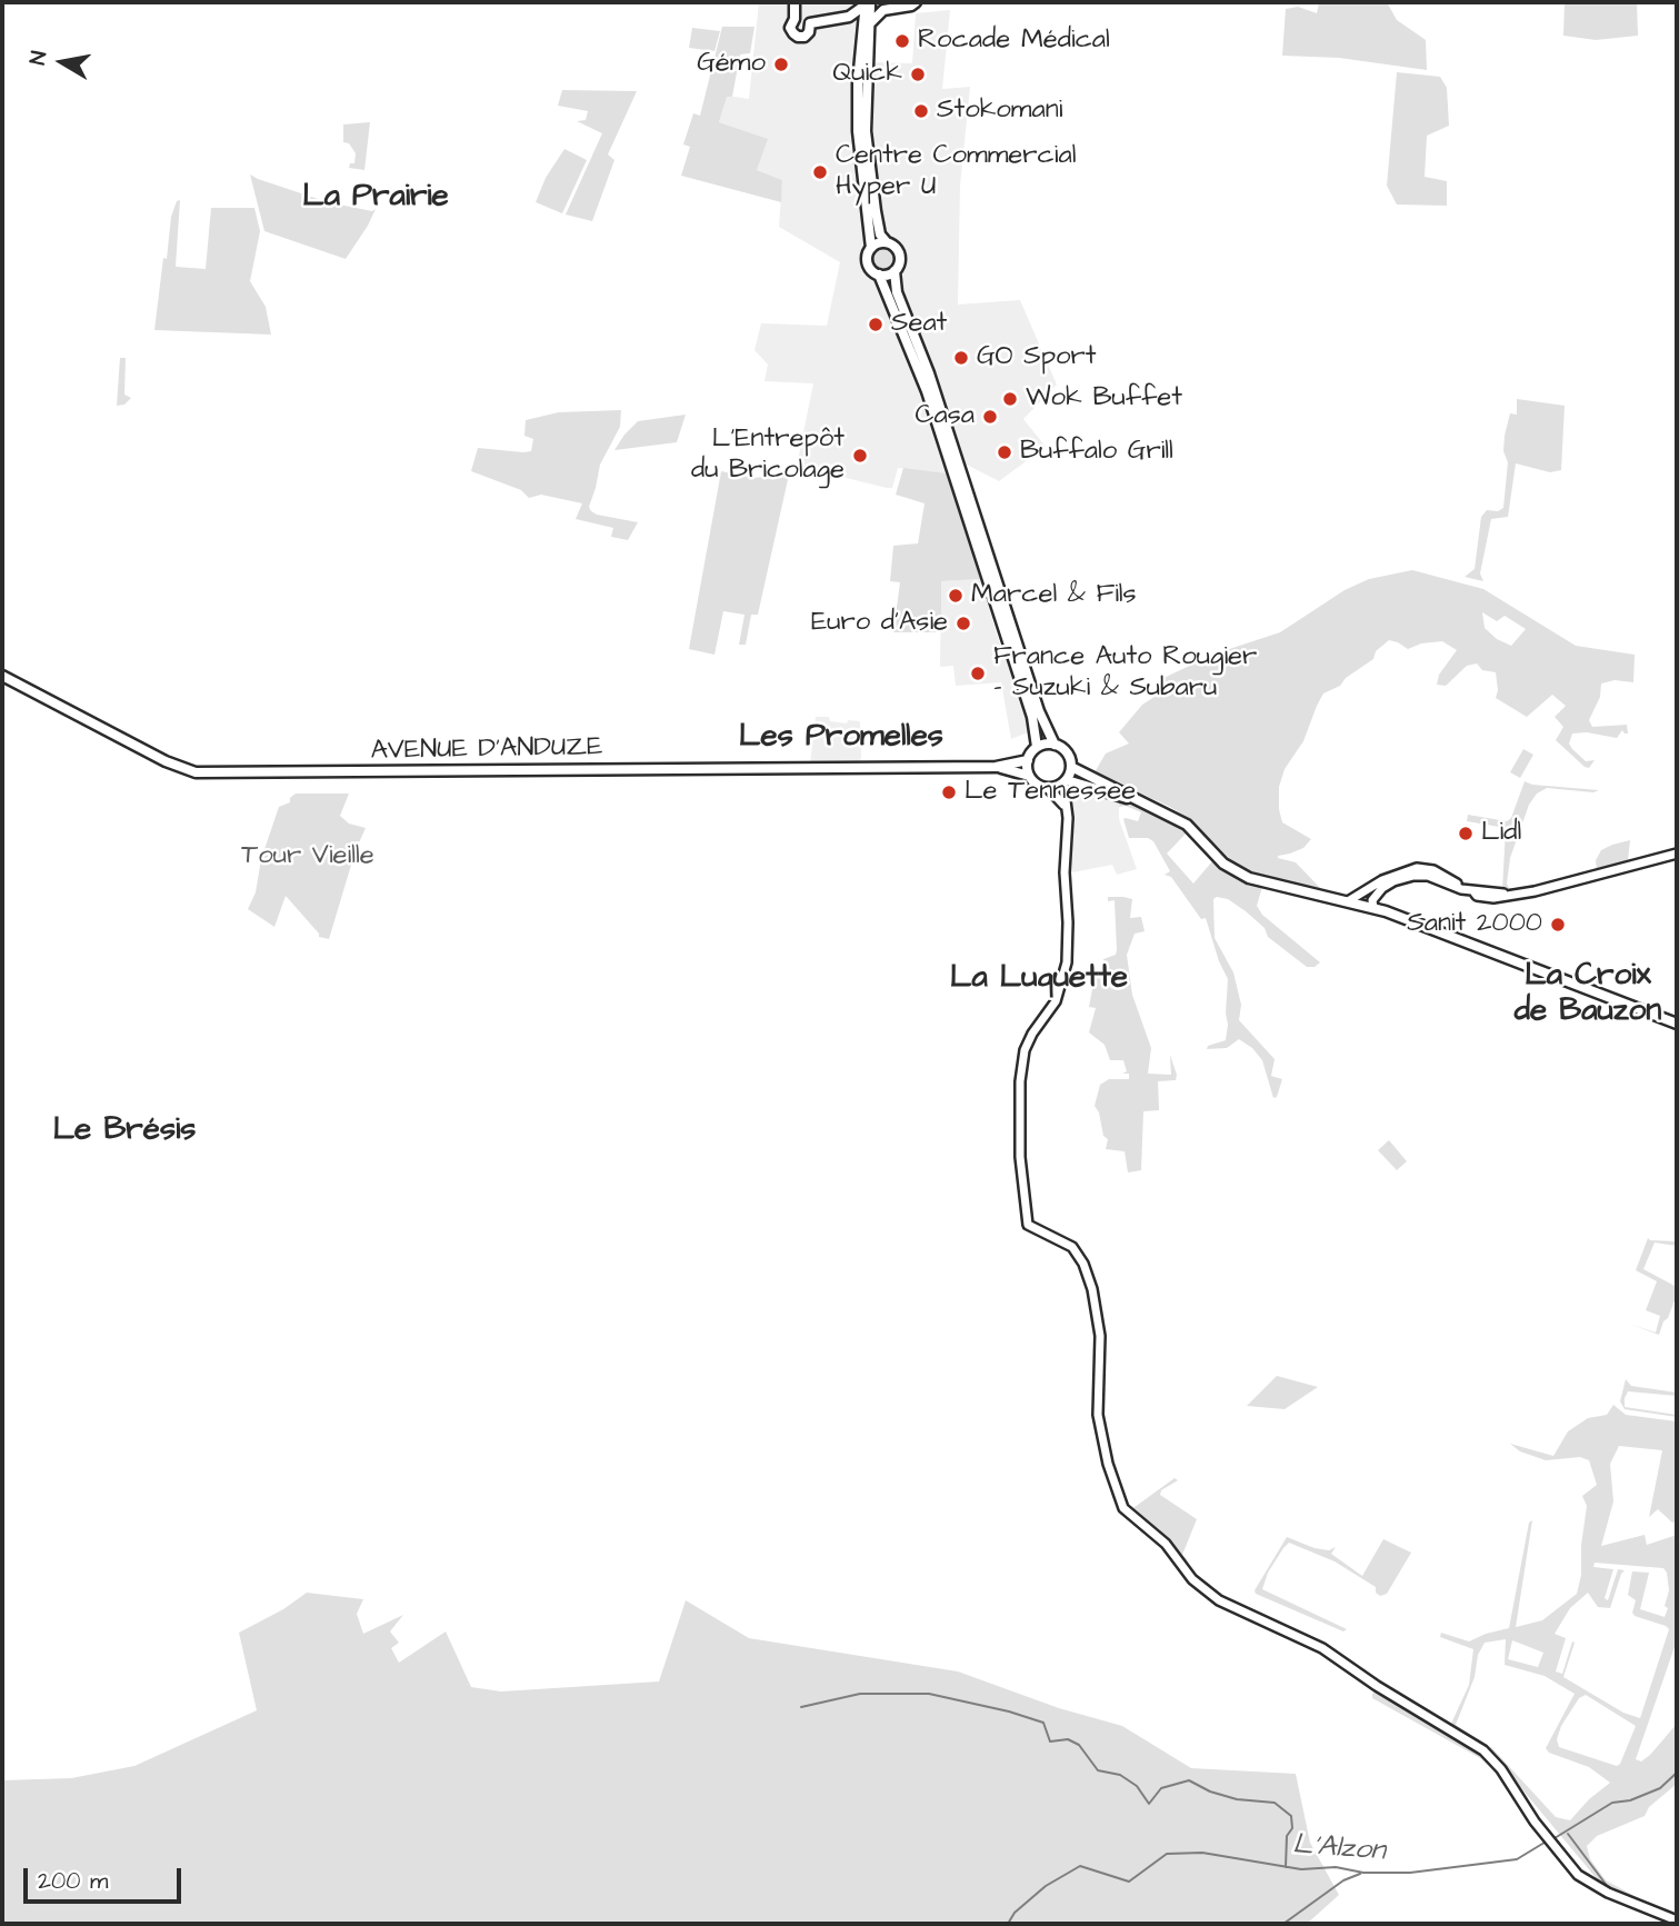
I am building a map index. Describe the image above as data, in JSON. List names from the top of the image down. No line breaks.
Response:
{"streets":{"main road":["AVENUE D'ANDUZE"]},"districts":["La Prairie","Les Promelles","La Croix de Bauzon","La Luquette","Le Brésis"],"water":["L'Alzon"],"parks":["Tour Vieille"],"places":["Rocade Médical","Gémo","Quick","Stokomani","Centre Commercial Hyper U","Seat","GO Sport","Wok Buffet","Casa","Buffalo Grill","L'Entrepôt du Bricolage","Marcel & Fils","Euro d'Asie","France Auto Rougier - Suzuki & Subaru","Le Tennessee","Lidl","Sanit 2000"],"scale_bar":"200 m","north":"left"}
